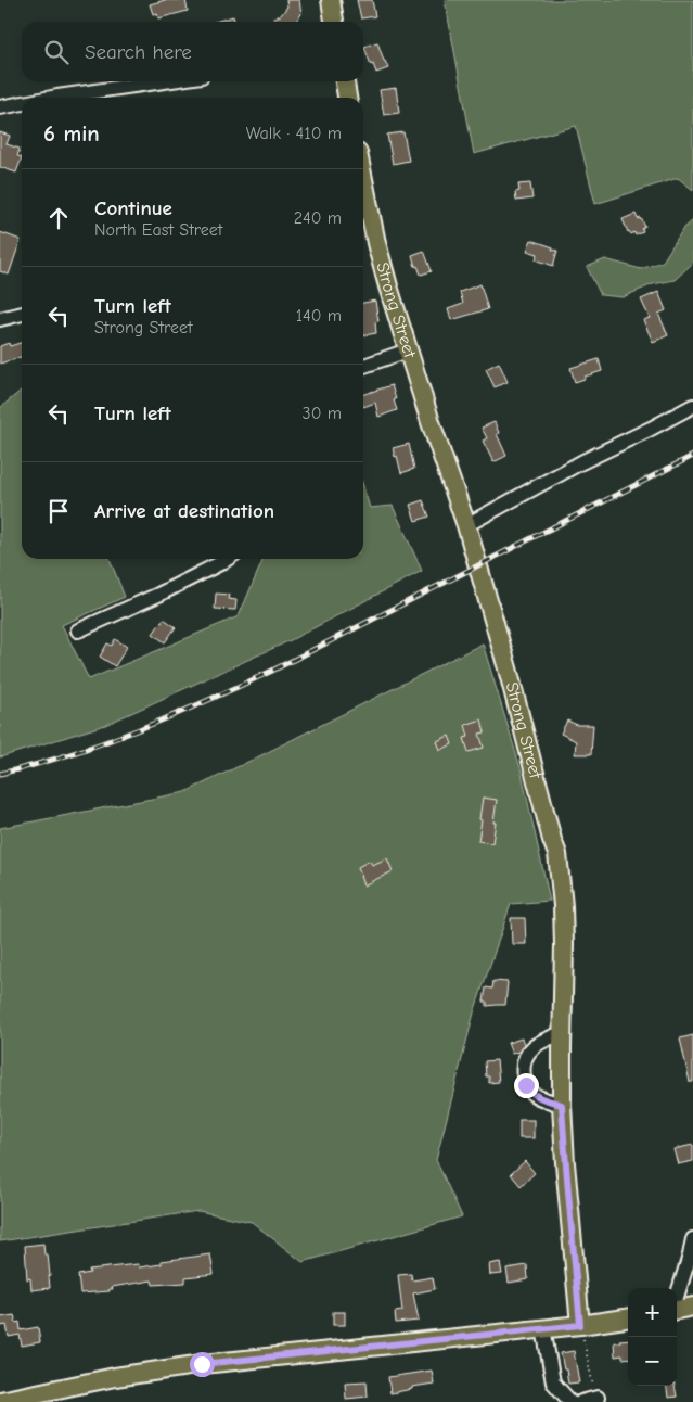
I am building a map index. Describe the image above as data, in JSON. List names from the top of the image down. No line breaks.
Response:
{"streets":{"main road":["Strong Street"]},"page":{"search":"Search here","heading":["6 min","Walk · 410 m"],"list":[["Continue","North East Street","240 m"],["Turn left","Strong Street","140 m"],["Turn left","30 m"],"Arrive at destination"],"map_buttons":["+","−"]}}
